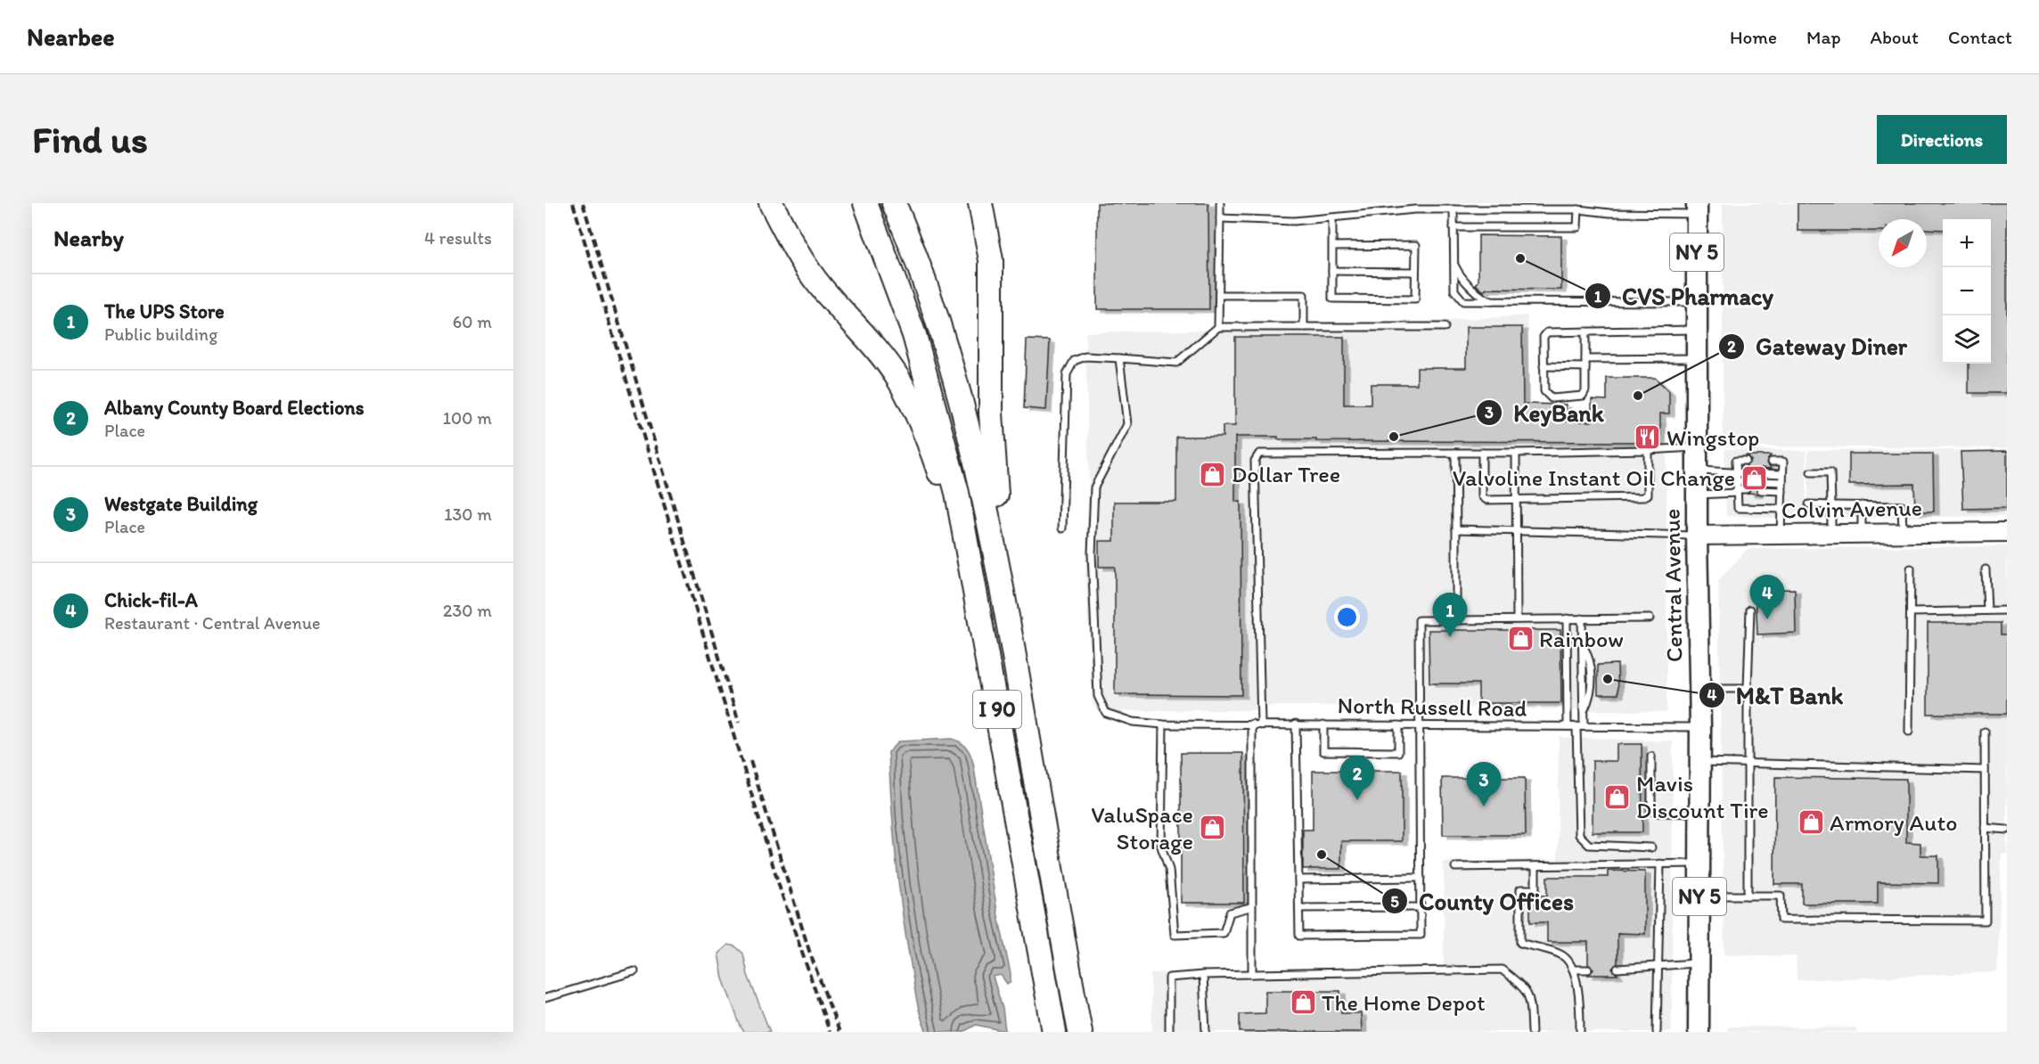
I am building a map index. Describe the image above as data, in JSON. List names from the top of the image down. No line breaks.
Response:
{"streets":{"highway":["I 90"],"main road":["NY 5","Central Avenue"],"street":["Colvin Avenue"],"lane":["North Russell Road"]},"crossings":[["Colvin Avenue","Central Avenue"],["Central Avenue","North Russell Road"]],"places":{"other":["CVS Pharmacy","Gateway Diner","KeyBank","M&T Bank","County Offices"],"restaurant":["Wingstop"],"shop":["Dollar Tree","Valvoline Instant Oil Change","Rainbow","Mavis Discount Tire","Armory Auto","ValuSpace Storage","The Home Depot"]},"north":"bottom left","page":{"header":"Nearbee","nav":["Home","Map","About","Contact"],"buttons":"Directions","title":"Find us","heading":["Nearby","4 results"],"map_buttons":["+","−"],"list":[{"mark":"1","name":"The UPS Store","note":"Public building","value":"60 m"},{"mark":"2","name":"Albany County Board Elections","note":"Place","value":"100 m"},{"mark":"3","name":"Westgate Building","note":"Place","value":"130 m"},{"mark":"4","name":"Chick-fil-A","note":"Restaurant · Central Avenue","value":"230 m"}],"pins":["4","1","2","3"]}}
